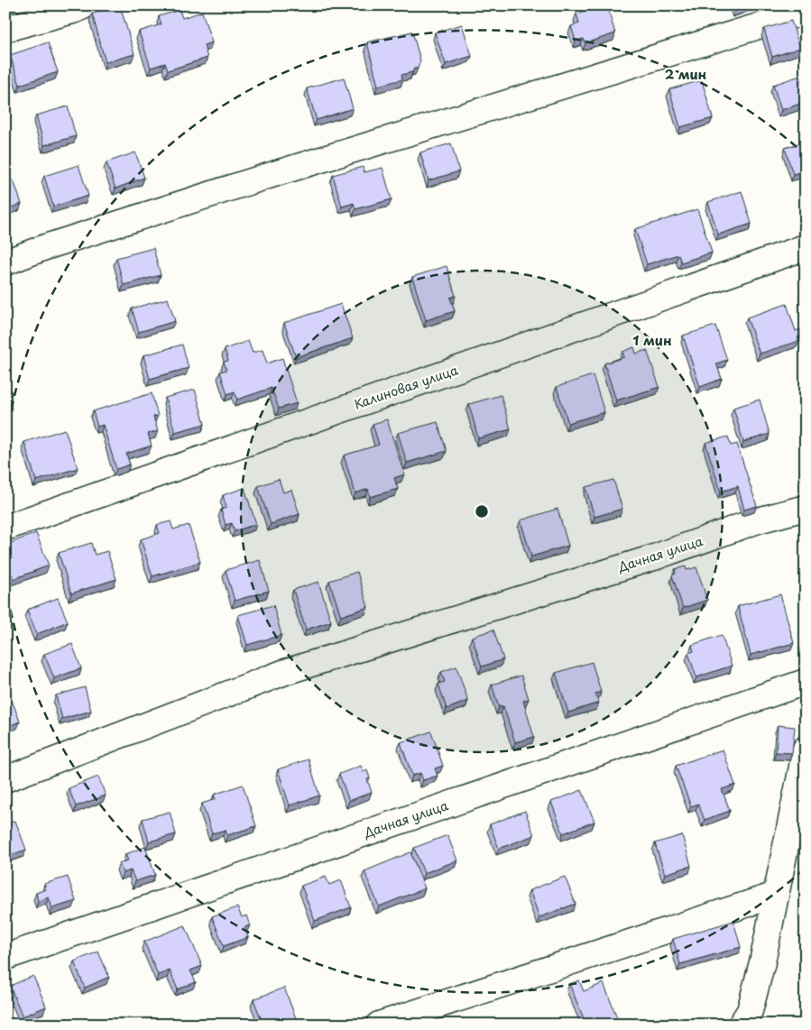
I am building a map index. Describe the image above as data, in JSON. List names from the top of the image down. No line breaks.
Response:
{"streets":{"street":["Калиновая улица","Дачная улица"]},"rings":["2 мин","1 мин"]}
